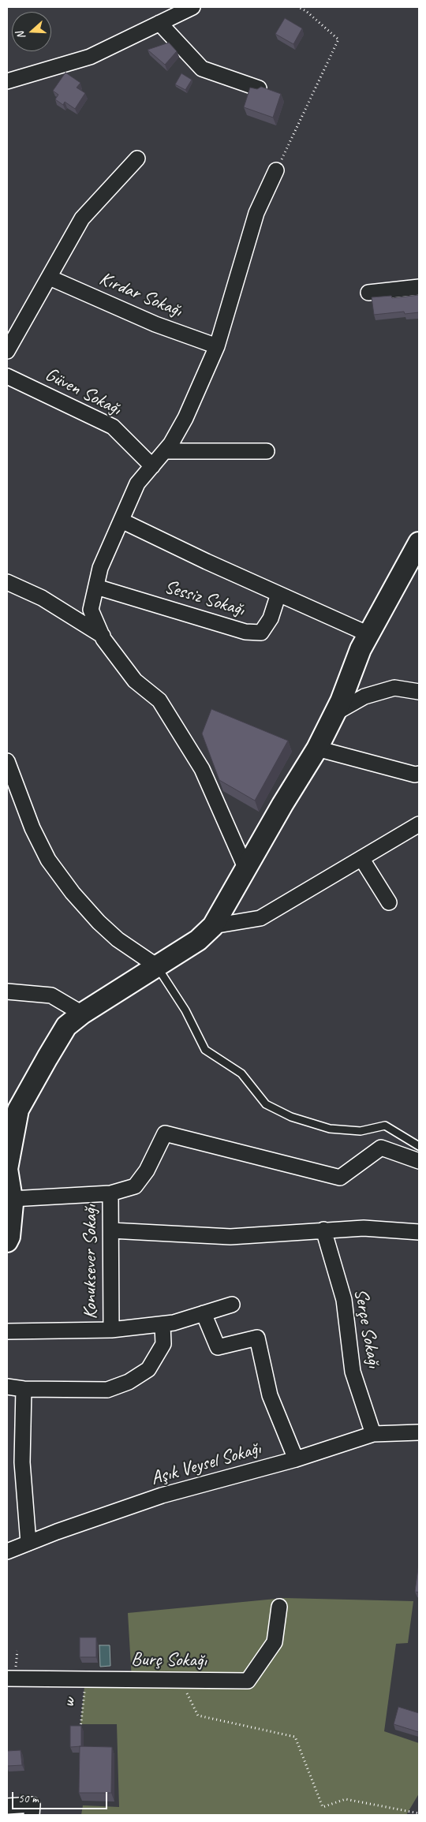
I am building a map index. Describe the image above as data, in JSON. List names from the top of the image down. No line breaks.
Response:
{"streets":{"street":["Kırdar Sokağı","Güven Sokağı","Sessiz Sokağı","Konuksever Sokağı","Serçe Sokağı","Aşık Veysel Sokağı","Burç Sokağı"],"path":["w"]},"crossings":[["Serçe Sokağı","Aşık Veysel Sokağı"],["Burç Sokağı","w"]],"scale_bar":"50 m","north":"left"}
